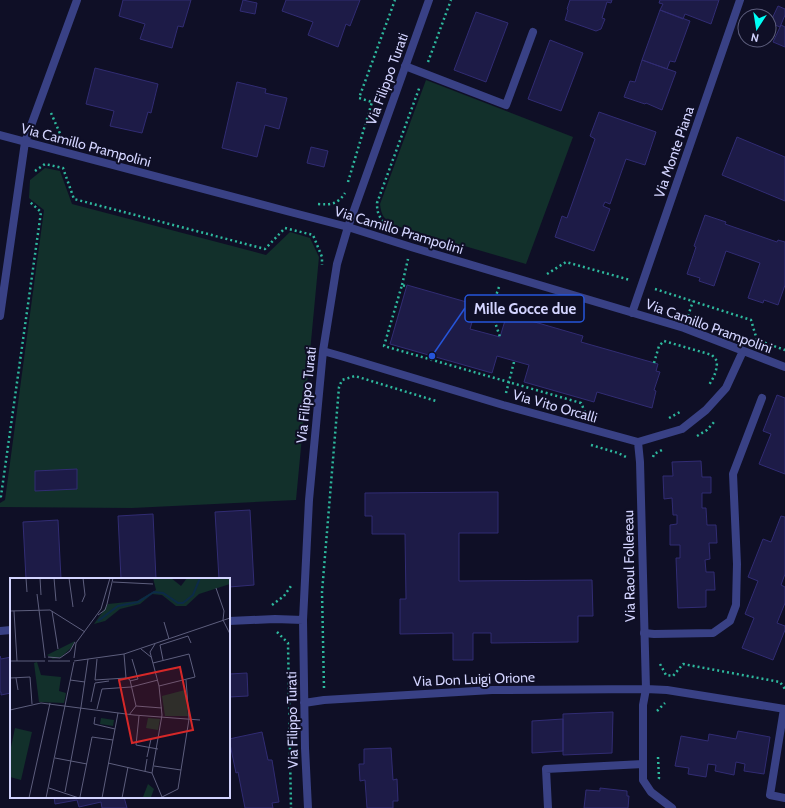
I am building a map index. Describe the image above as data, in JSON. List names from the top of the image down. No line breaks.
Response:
{"streets":{"street":["Via Filippo Turati","Via Camillo Prampolini","Via Monte Piana","Via Vito Orcalli","Via Raoul Follereau","Via Don Luigi Orione"]},"crossings":[["Via Filippo Turati","Via Camillo Prampolini"],["Via Filippo Turati","Via Vito Orcalli"],["Via Filippo Turati","Via Don Luigi Orione"],["Via Camillo Prampolini","Via Monte Piana"],["Via Vito Orcalli","Via Raoul Follereau"],["Via Raoul Follereau","Via Don Luigi Orione"]],"places":["Mille Gocce due"],"north":"bottom"}
